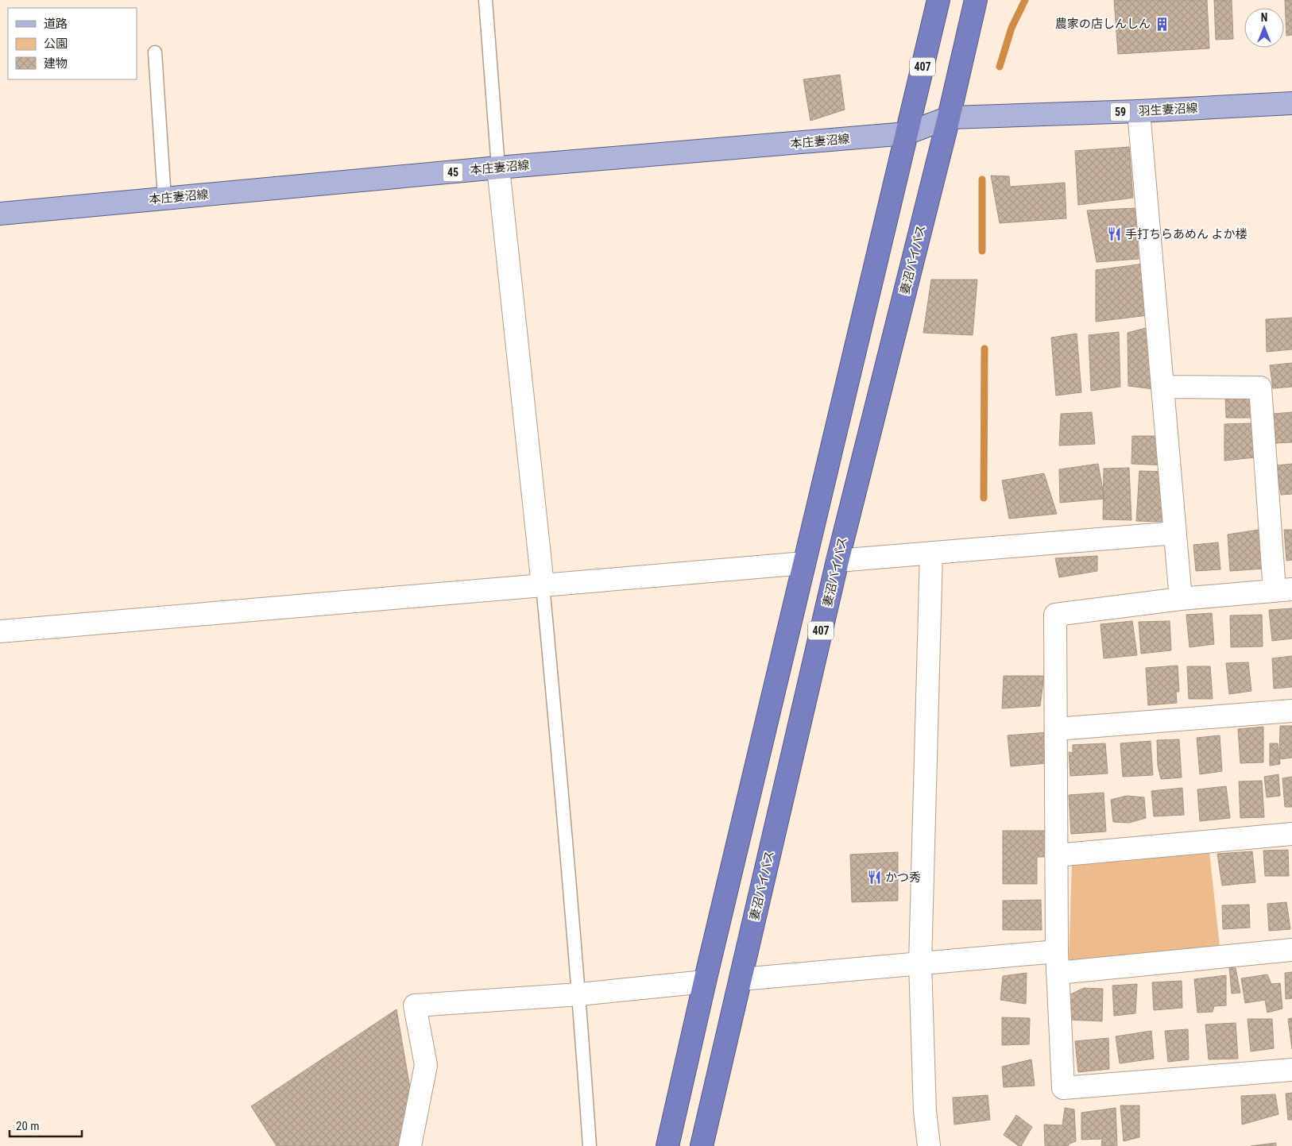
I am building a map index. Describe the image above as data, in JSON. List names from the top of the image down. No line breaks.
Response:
{"streets":{"highway":["407","妻沼バイパス"],"main road":["羽生妻沼線","59","本庄妻沼線","45"]},"crossings":[["407","本庄妻沼線"],["羽生妻沼線","本庄妻沼線"],["羽生妻沼線","妻沼バイパス"],["本庄妻沼線","妻沼バイパス"]],"places":{"building":["農家の店しんしん"],"restaurant":["手打ちらあめん よか楼","かつ秀"]},"legend":["道路","公園","建物"],"scale_bar":"20 m","north":"top"}
